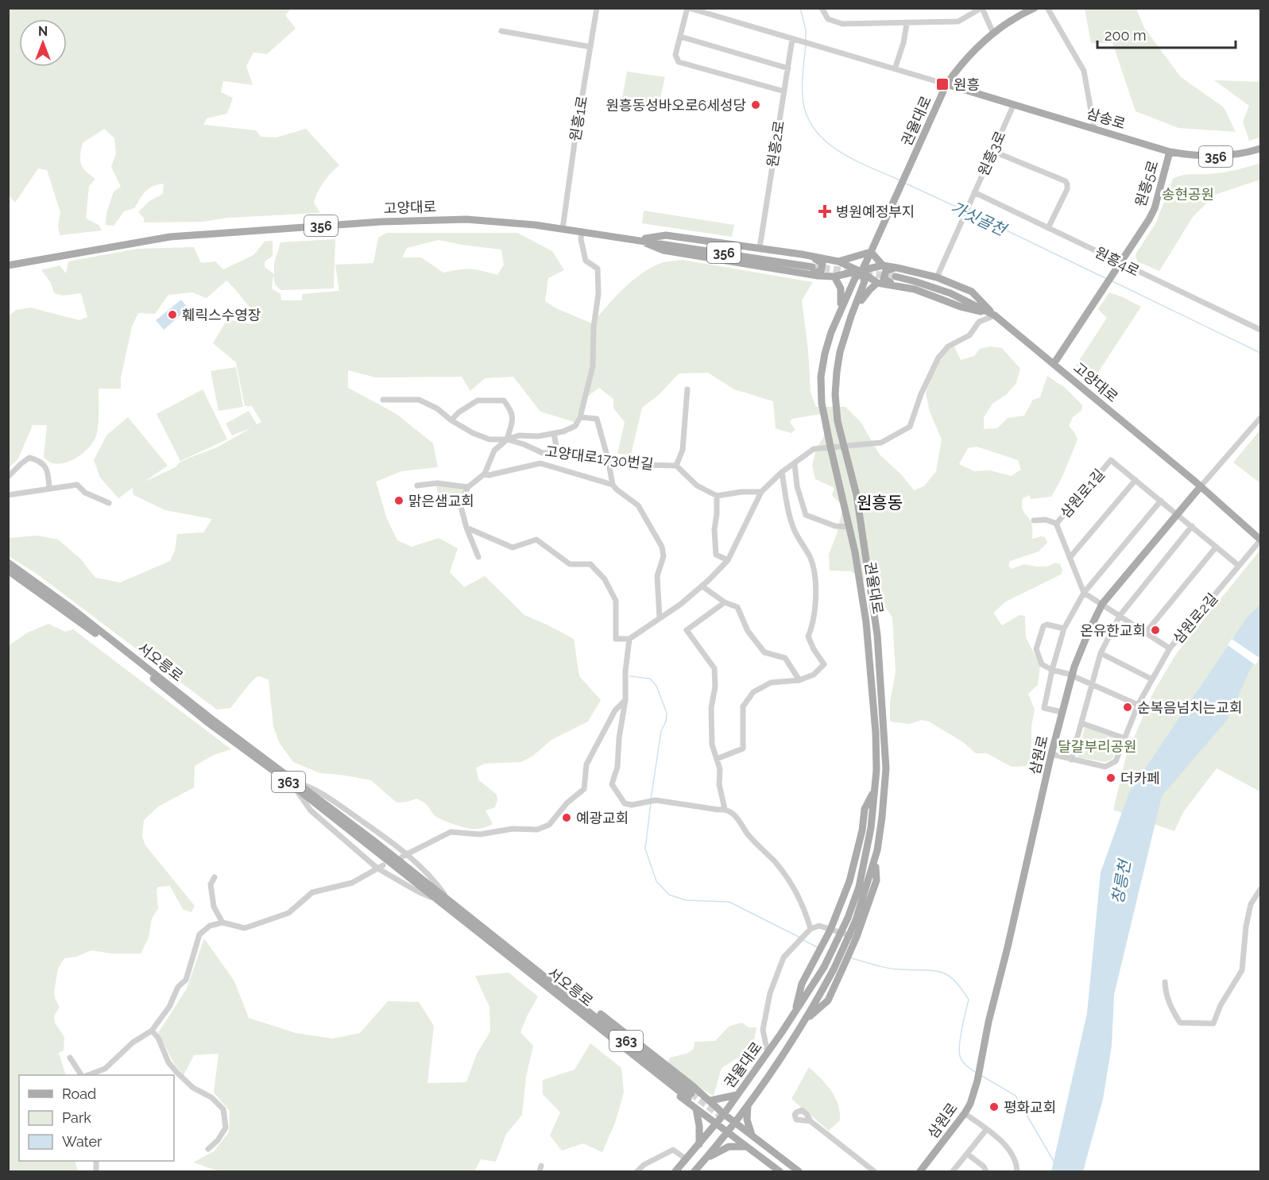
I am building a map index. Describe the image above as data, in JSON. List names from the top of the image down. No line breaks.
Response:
{"streets":{"main road":["삼송로","권율대로","356","원흥5로","고양대로","서오릉로","삼원로","363"],"street":["원흥1로","원흥2로","원흥3로","원흥4로","고양대로1730번길","삼원로1길","삼원로2길"]},"crossings":[["원흥1로","고양대로"],["삼송로","권율대로"],["삼송로","원흥3로"],["삼송로","원흥5로"],["권율대로","고양대로"],["원흥3로","원흥4로"],["원흥5로","고양대로"],["원흥5로","원흥4로"],["고양대로","삼원로2길"],["고양대로","삼원로"],["삼원로1길","삼원로"],["삼원로2길","삼원로"]],"districts":["원흥동"],"water":["가싯골천","창릉천"],"parks":["송현공원","달걀부리공원"],"places":{"transit":["원흥"],"other":["원흥동성바오로6세성당","훼릭스수영장","맑은샘교회","온유한교회","순복음넘치는교회","더카페","예광교회","평화교회"],"health":["병원예정부지"]},"legend":["Road","Park","Water"],"scale_bar":"200 m","north":"top"}
